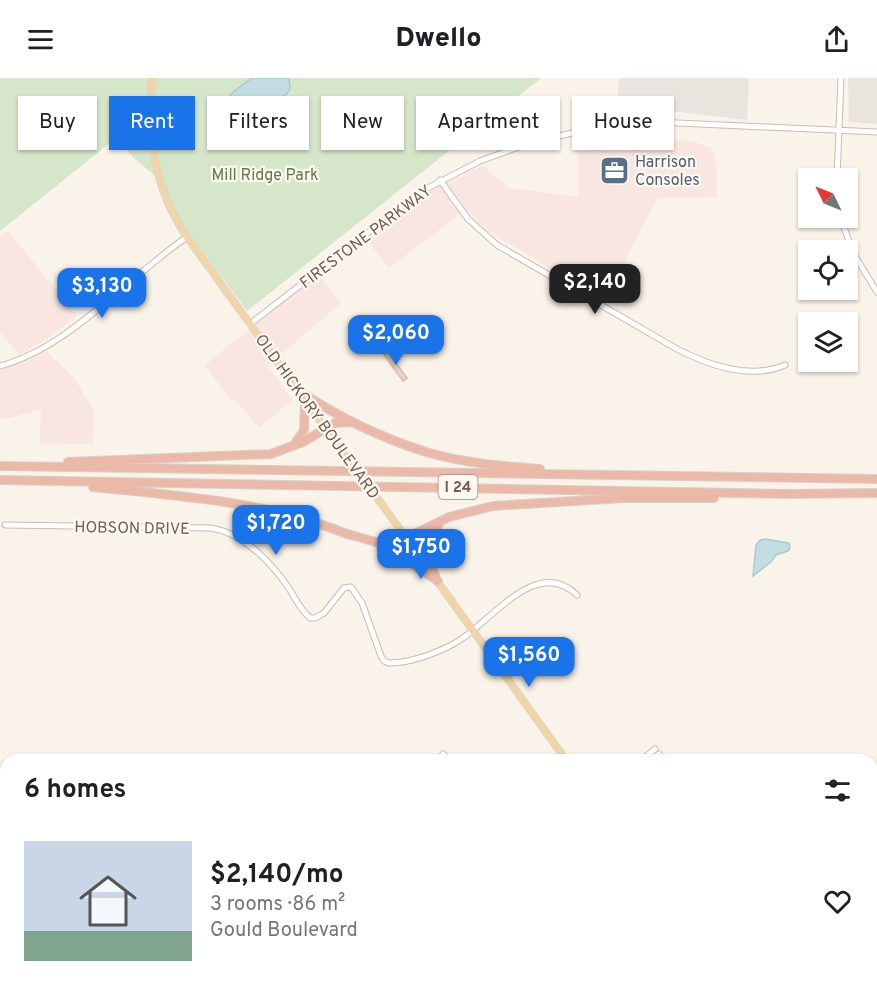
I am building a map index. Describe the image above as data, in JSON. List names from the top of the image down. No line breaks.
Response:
{"streets":{"highway":["I 24"],"main road":["OLD HICKORY BOULEVARD"],"street":["FIRESTONE PARKWAY","HOBSON DRIVE"]},"crossings":[["FIRESTONE PARKWAY","OLD HICKORY BOULEVARD"],["OLD HICKORY BOULEVARD","HOBSON DRIVE"]],"parks":["Mill Ridge Park"],"places":{"office":["Harrison Consoles"]},"north":"top left","page":{"header":"Dwello","chip":["Buy","Rent","Filters","New","Apartment","House"],"price":["$2,140","$3,130","$2,060","$1,720","$1,750","$1,560"],"heading":"6 homes","list":[{"name":"$2,140/mo","note":"3 rooms · 86 m² · Gould Boulevard"}]}}
